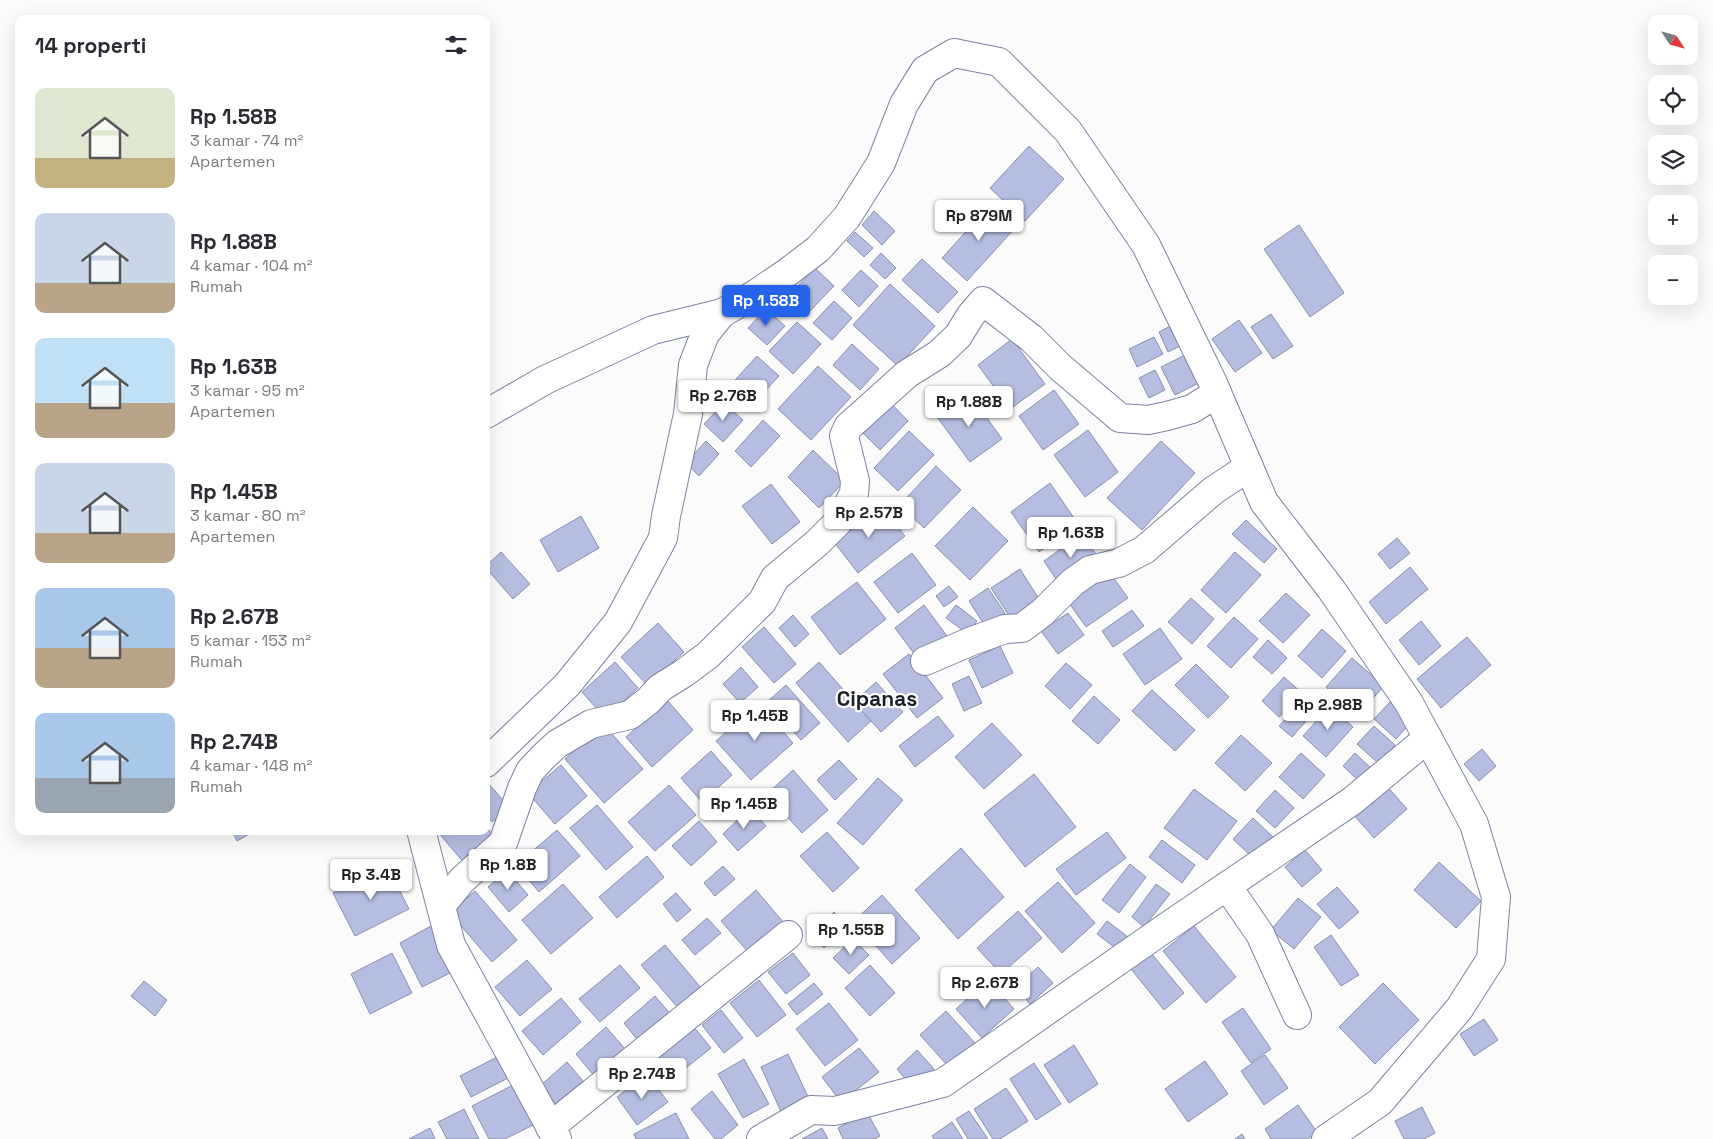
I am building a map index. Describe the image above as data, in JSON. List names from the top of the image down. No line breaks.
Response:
{"districts":["Cipanas"],"north":"bottom right","page":{"map_buttons":["+","−"],"heading":"14 properti","list":[{"name":"Rp 1.58B","note":"3 kamar · 74 m² · Apartemen"},{"name":"Rp 1.88B","note":"4 kamar · 104 m² · Rumah"},{"name":"Rp 1.63B","note":"3 kamar · 95 m² · Apartemen"},{"name":"Rp 1.45B","note":"3 kamar · 80 m² · Apartemen"},{"name":"Rp 2.67B","note":"5 kamar · 153 m² · Rumah"},{"name":"Rp 2.74B","note":"4 kamar · 148 m² · Rumah"}],"price":["Rp 879M","Rp 1.58B","Rp 2.76B","Rp 1.88B","Rp 2.57B","Rp 1.63B","Rp 2.98B","Rp 1.45B","Rp 1.45B","Rp 1.8B","Rp 3.4B","Rp 1.55B","Rp 2.67B","Rp 2.74B"]}}
